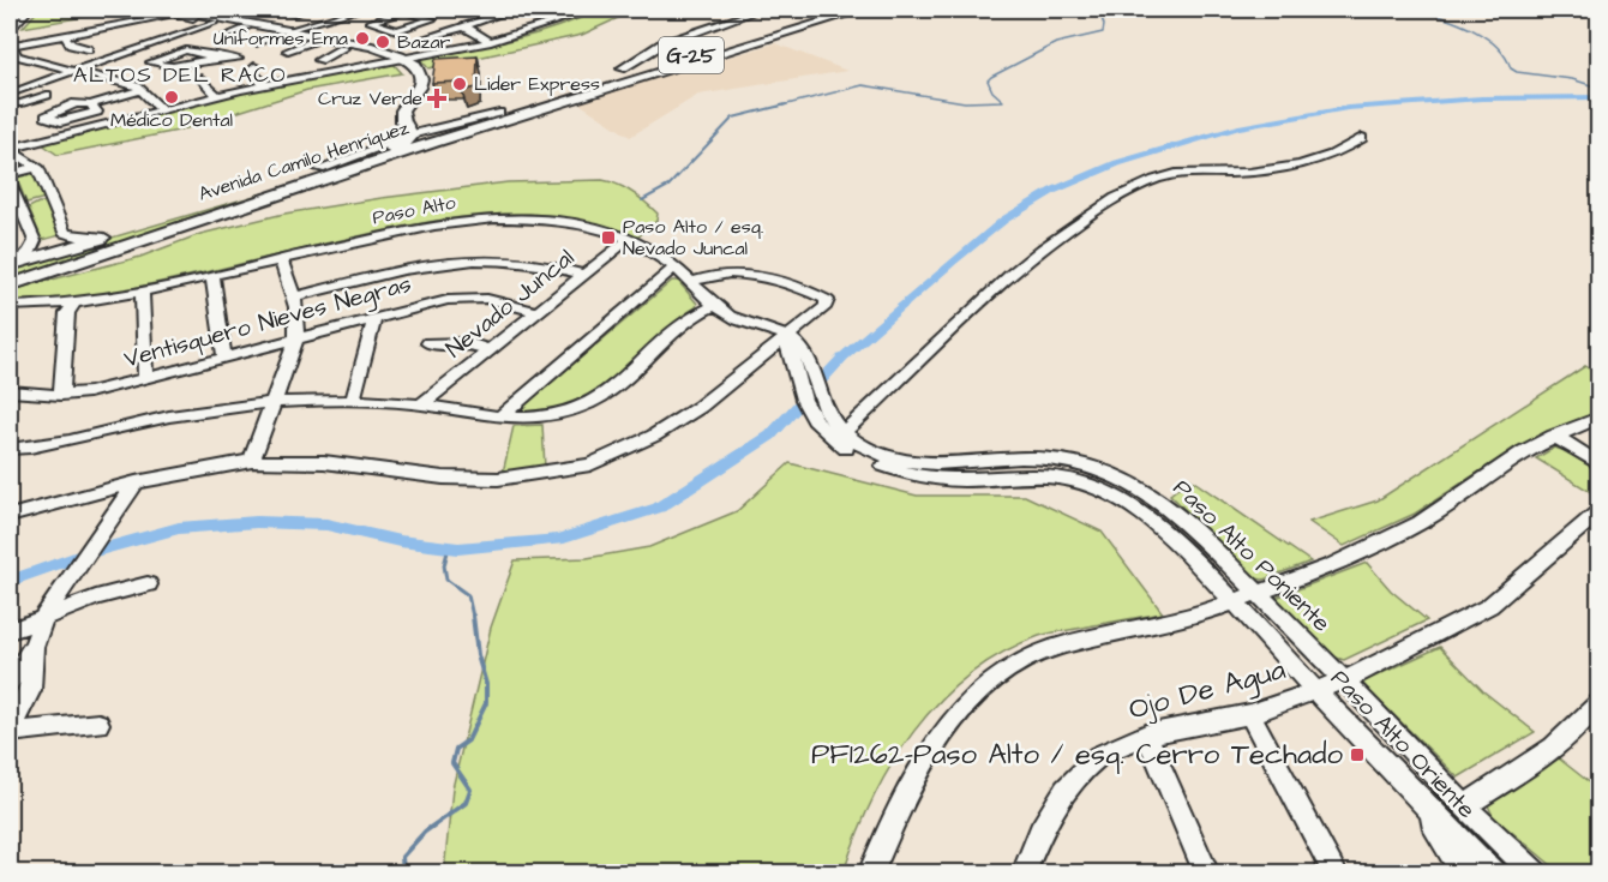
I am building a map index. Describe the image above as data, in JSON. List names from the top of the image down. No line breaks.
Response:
{"streets":{"main road":["G-25","Avenida Camilo Henríquez"],"street":["Paso Alto","Nevado Juncal","Ventisquero Nieves Negras","Paso Alto Poniente","Ojo De Agua","Paso Alto Oriente"]},"crossings":[["Paso Alto","Nevado Juncal"],["Paso Alto","Paso Alto Oriente"],["Nevado Juncal","Ventisquero Nieves Negras"],["Paso Alto Poniente","Ojo De Agua"],["Paso Alto Poniente","Paso Alto Oriente"],["Ojo De Agua","Paso Alto Oriente"]],"districts":["ALTOS DEL RACO"],"places":{"other":["Uniformes Ema","Bazar","Lider Express","Médico Dental"],"health":["Cruz Verde"],"transit":["Paso Alto / esq. Nevado Juncal","PF1262-Paso Alto / esq. Cerro Techado"]}}
